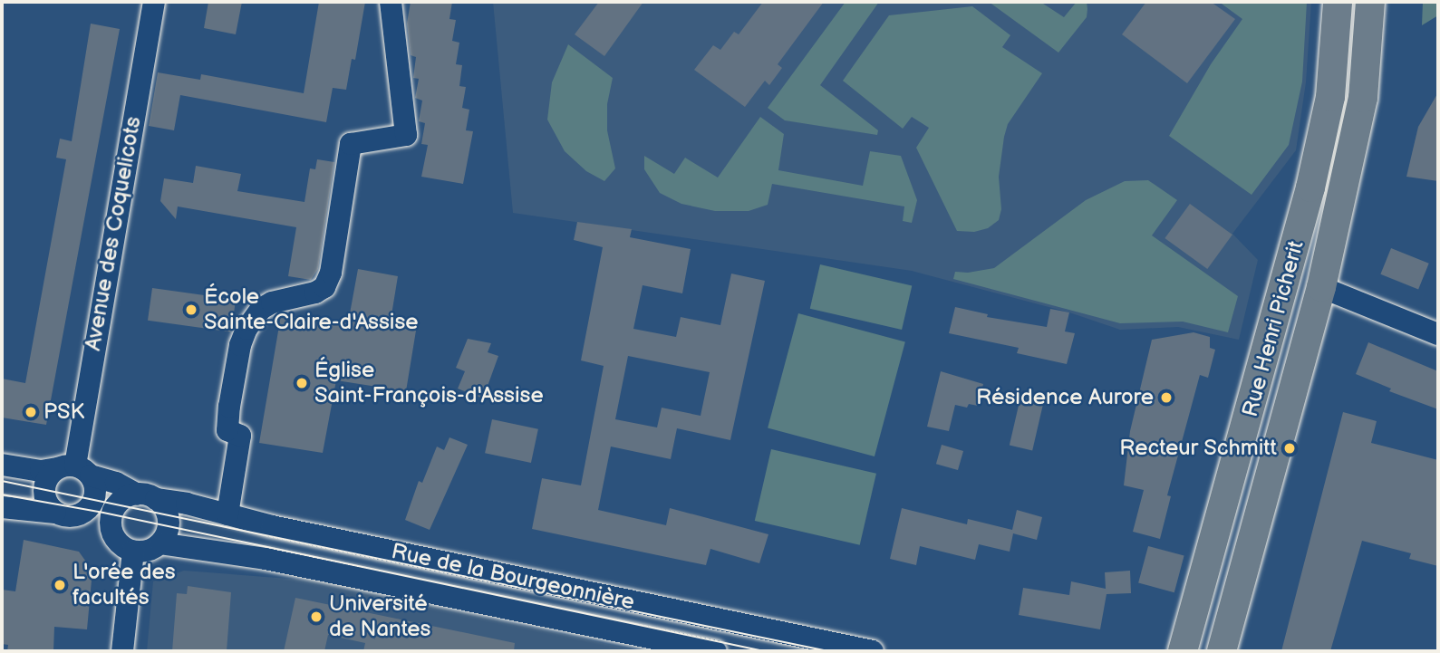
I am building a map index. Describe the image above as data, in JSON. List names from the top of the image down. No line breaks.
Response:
{"streets":{"main road":["Rue Henri Picherit"],"street":["Avenue des Coquelicots","Rue de la Bourgeonnière"]},"crossings":[["Avenue des Coquelicots","Rue de la Bourgeonnière"]],"places":["École Sainte-Claire-d'Assise","Église Saint-François-d'Assise","Résidence Aurore","PSK","Recteur Schmitt","L'orée des facultés","Université de Nantes"]}
